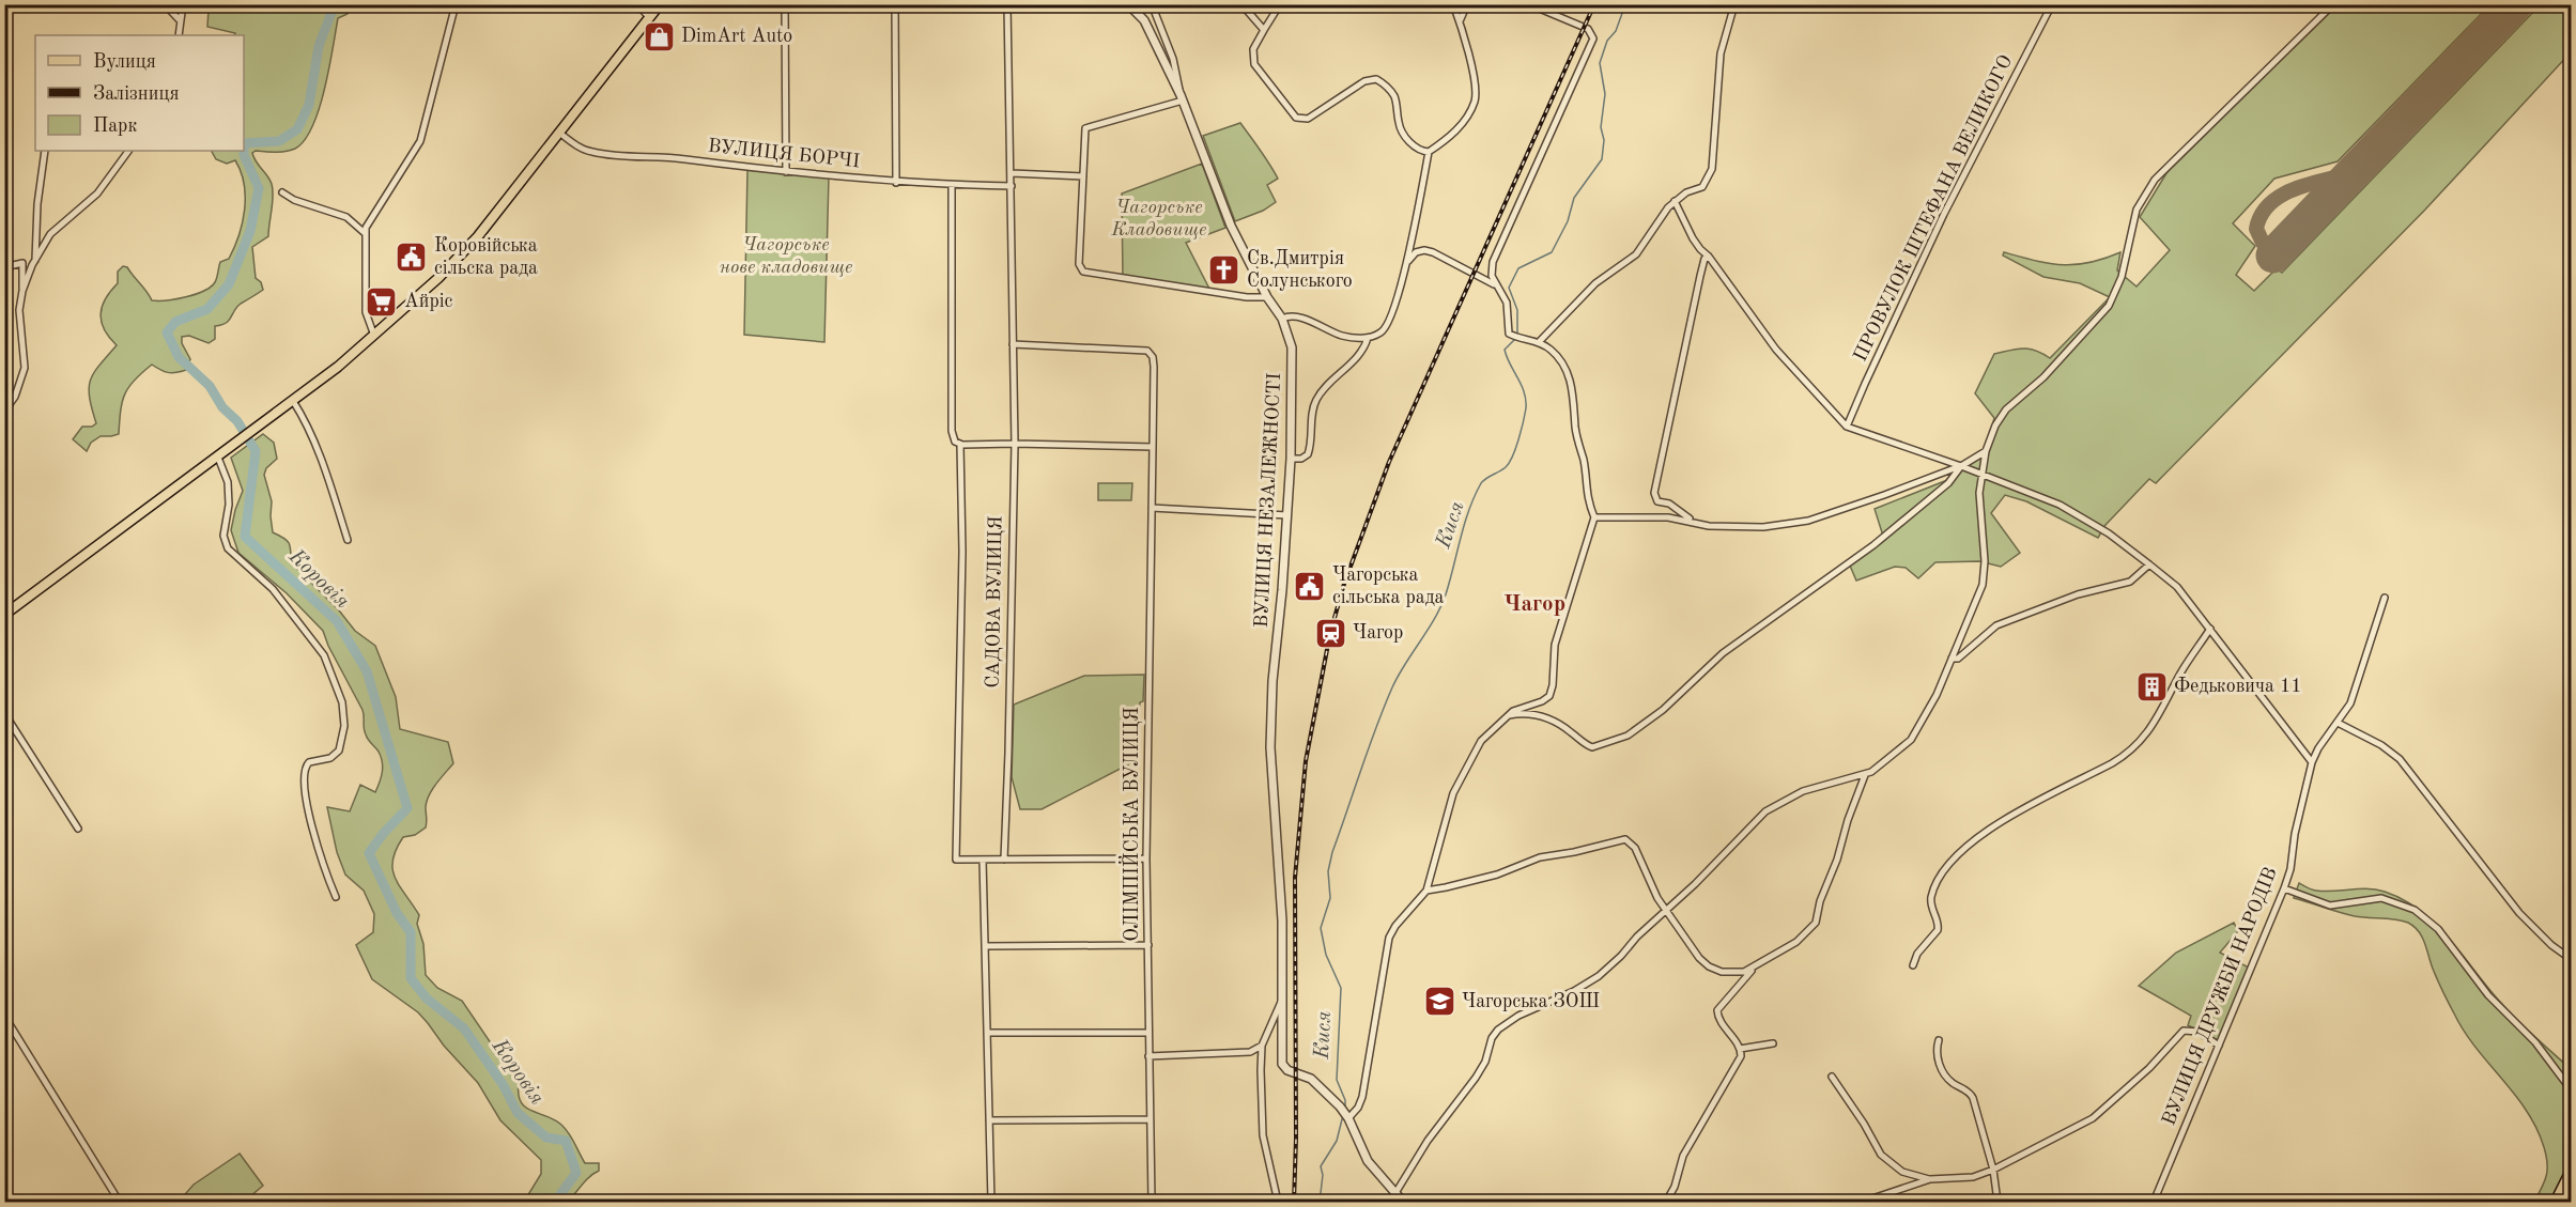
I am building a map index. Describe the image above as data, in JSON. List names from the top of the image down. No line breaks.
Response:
{"streets":{"street":["ВУЛИЦЯ БОРЧІ","ПРОВУЛОК ШТЕФАНА ВЕЛИКОГО","ВУЛИЦЯ НЕЗАЛЕЖНОСТІ","САДОВА ВУЛИЦЯ","ОЛІМПІЙСЬКА ВУЛИЦЯ","ВУЛИЦЯ ДРУЖБИ НАРОДІВ"]},"crossings":[["ВУЛИЦЯ БОРЧІ","САДОВА ВУЛИЦЯ"],["САДОВА ВУЛИЦЯ","ОЛІМПІЙСЬКА ВУЛИЦЯ"]],"districts":["Чагор"],"water":["Кися","Коровія"],"parks":["Чагорське Кладовище","Чагорське нове кладовище"],"places":{"shop":["DimArt Auto"],"public building":["Коровійська сільска рада","Чагорська сільська рада"],"church":["Св.Дмитрія Солунського"],"supermarket":["Айріс"],"station":["Чагор"],"building":["Федьковича 11"],"school or university":["Чагорська ЗОШ"]},"legend":["Вулиця","Залізниця","Парк"]}
